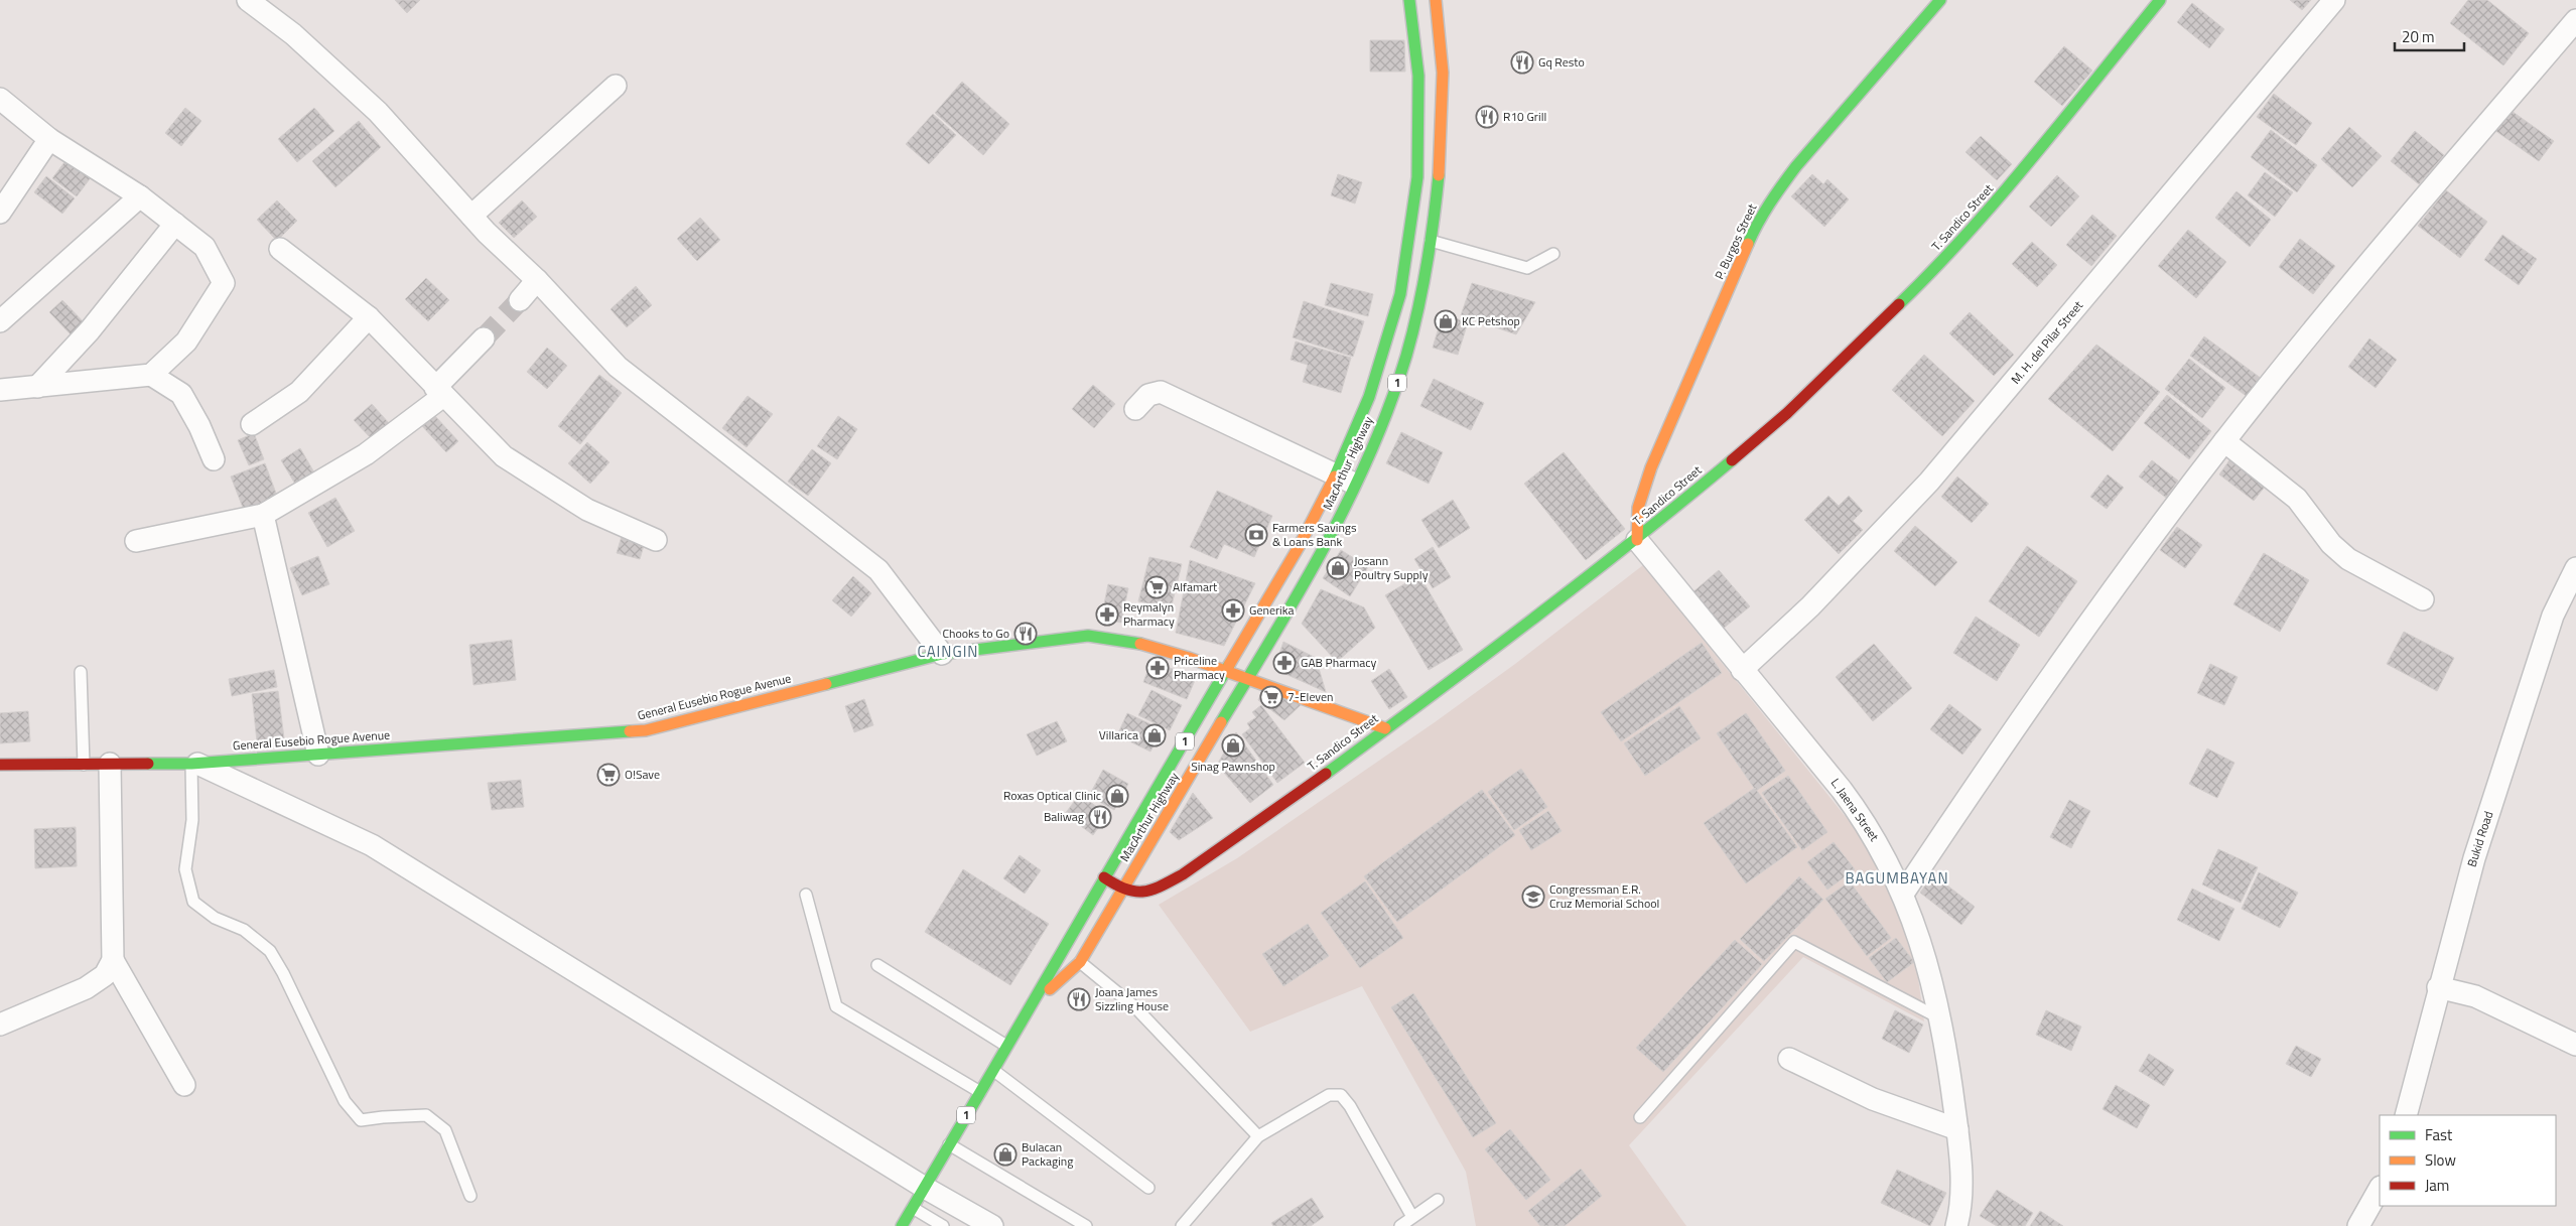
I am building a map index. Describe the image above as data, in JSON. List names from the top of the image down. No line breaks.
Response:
{"streets":{"main road":["T. Sandico Street","P. Burgos Street","1","MacArthur Highway","General Eusebio Rogue Avenue"],"street":["M. H. del Pilar Street","L. Jaena Street","Bukid Road"]},"crossings":[["T. Sandico Street","P. Burgos Street"],["T. Sandico Street","MacArthur Highway"],["T. Sandico Street","General Eusebio Rogue Avenue"],["T. Sandico Street","L. Jaena Street"],["P. Burgos Street","L. Jaena Street"],["M. H. del Pilar Street","L. Jaena Street"],["MacArthur Highway","General Eusebio Rogue Avenue"]],"districts":["CAINGIN","BAGUMBAYAN"],"places":{"restaurant":["Gq Resto","R10 Grill","Chooks to Go","Baliwag","Joana James Sizzling House"],"shop":["KC Petshop","Josann Poultry Supply","Villarica","Sinag Pawnshop","Roxas Optical Clinic","Bulacan Packaging"],"bank":["Farmers Savings & Loans Bank"],"supermarket":["Alfamart","7-Eleven","O!Save"],"pharmacy":["Generika","Reymalyn Pharmacy","GAB Pharmacy","Priceline Pharmacy"],"school or university":["Congressman E.R. Cruz Memorial School"]},"legend":["Fast","Slow","Jam"],"scale_bar":"20 m"}
